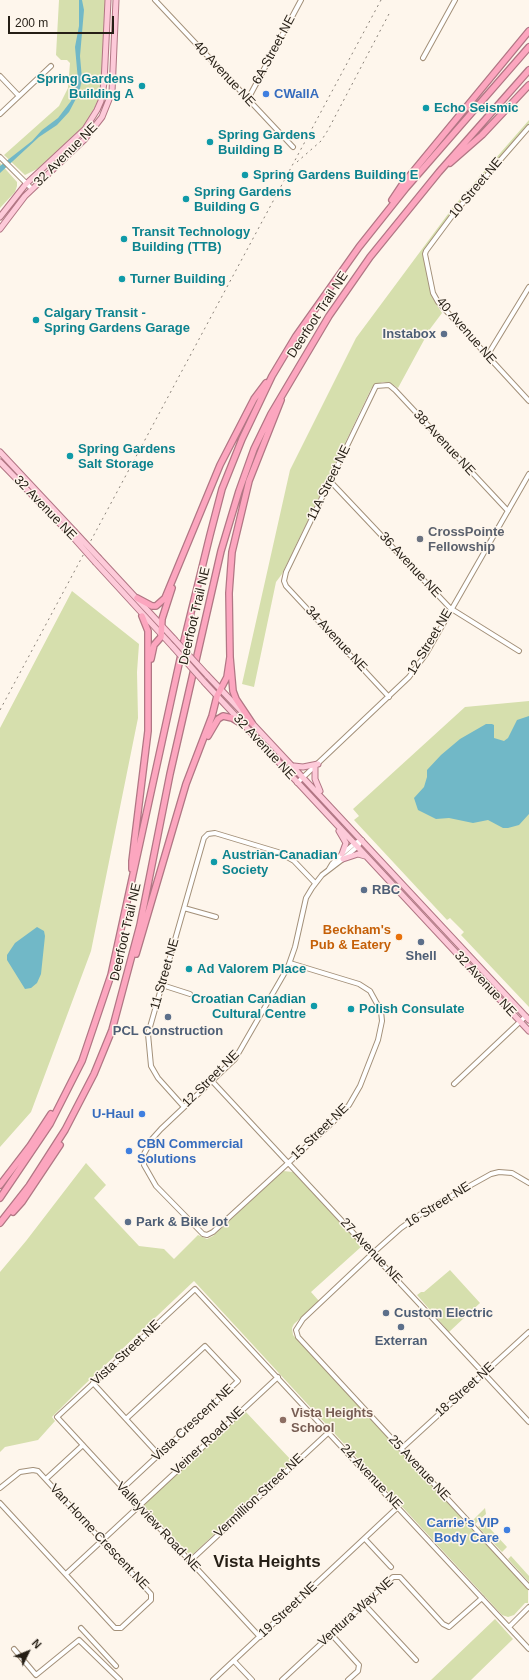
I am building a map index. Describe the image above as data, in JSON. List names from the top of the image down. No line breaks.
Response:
{"streets":{"highway":["Deerfoot Trail NE"],"main road":["32 Avenue NE"],"street":["6A Street NE","40 Avenue NE","10 Street NE","38 Avenue NE","11A Street NE","36 Avenue NE","34 Avenue NE","12 Street NE","11 Street NE","15 Street NE","16 Street NE","27 Avenue NE","Vista Street NE","18 Street NE","Vista Crescent NE","Veiner Road NE","25 Avenue NE","24 Avenue NE","Vermillion Street NE","Valleyview Road NE","Van Horne Crescent NE","19 Street NE","Ventura Way NE"]},"crossings":[["6A Street NE","40 Avenue NE"],["40 Avenue NE","10 Street NE"],["32 Avenue NE","12 Street NE"],["38 Avenue NE","11A Street NE"],["38 Avenue NE","12 Street NE"],["11A Street NE","36 Avenue NE"],["11A Street NE","34 Avenue NE"],["36 Avenue NE","12 Street NE"],["34 Avenue NE","12 Street NE"],["12 Street NE","11 Street NE"],["12 Street NE","15 Street NE"],["12 Street NE","27 Avenue NE"],["15 Street NE","27 Avenue NE"],["16 Street NE","27 Avenue NE"],["16 Street NE","25 Avenue NE"],["27 Avenue NE","18 Street NE"],["Vista Street NE","24 Avenue NE"],["Vista Street NE","Valleyview Road NE"],["18 Street NE","25 Avenue NE"],["Vista Crescent NE","Valleyview Road NE"],["Veiner Road NE","24 Avenue NE"],["Veiner Road NE","Valleyview Road NE"],["Veiner Road NE","Van Horne Crescent NE"],["24 Avenue NE","Vermillion Street NE"],["24 Avenue NE","19 Street NE"],["24 Avenue NE","Ventura Way NE"],["Vermillion Street NE","Valleyview Road NE"],["Valleyview Road NE","19 Street NE"]],"districts":["Vista Heights"],"places":["Spring Gardens Building A","CWallA","Echo Seismic","Spring Gardens Building B","Spring Gardens Building E","Spring Gardens Building G","Transit Technology Building (TTB)","Turner Building","Calgary Transit - Spring Gardens Garage","Instabox","Spring Gardens Salt Storage","CrossPointe Fellowship","Austrian-Canadian Society","RBC","Beckham's Pub & Eatery","Shell","Ad Valorem Place","Croatian Canadian Cultural Centre","Polish Consulate","PCL Construction","U-Haul","CBN Commercial Solutions","Park & Bike lot","Custom Electric","Exterran","Vista Heights School","Carrie's VIP Body Care"],"scale_bar":"200 m","north":"top right"}
